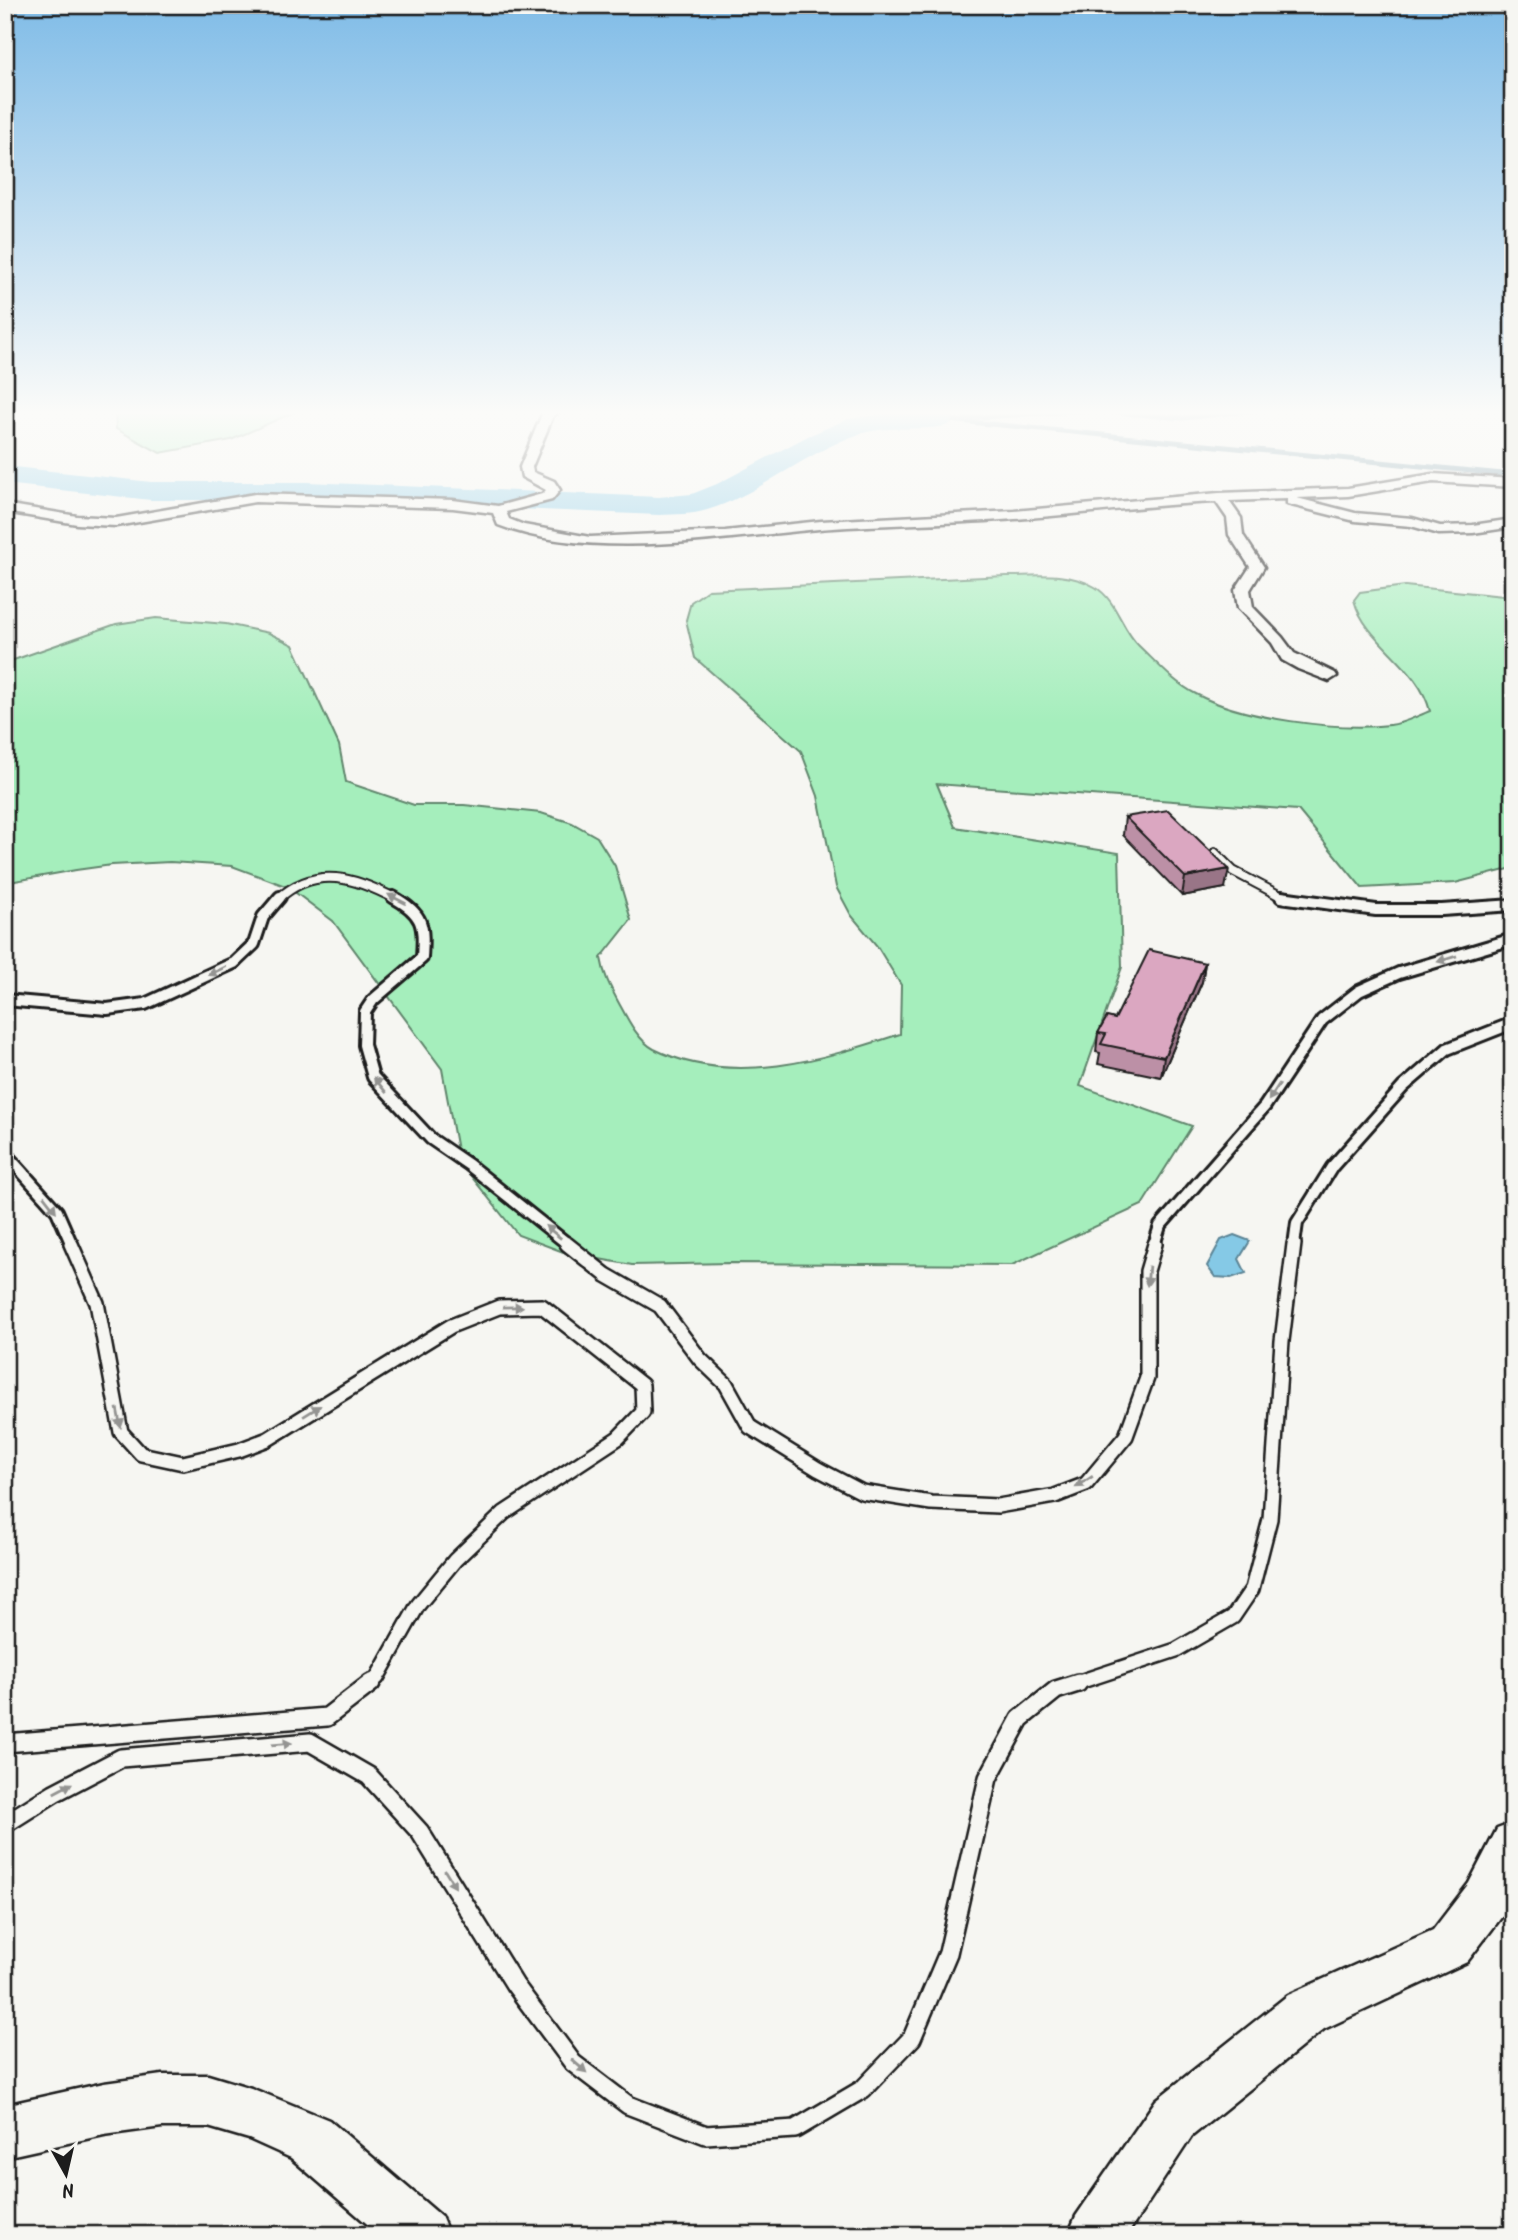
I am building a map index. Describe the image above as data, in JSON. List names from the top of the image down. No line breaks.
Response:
{"north":"bottom"}
